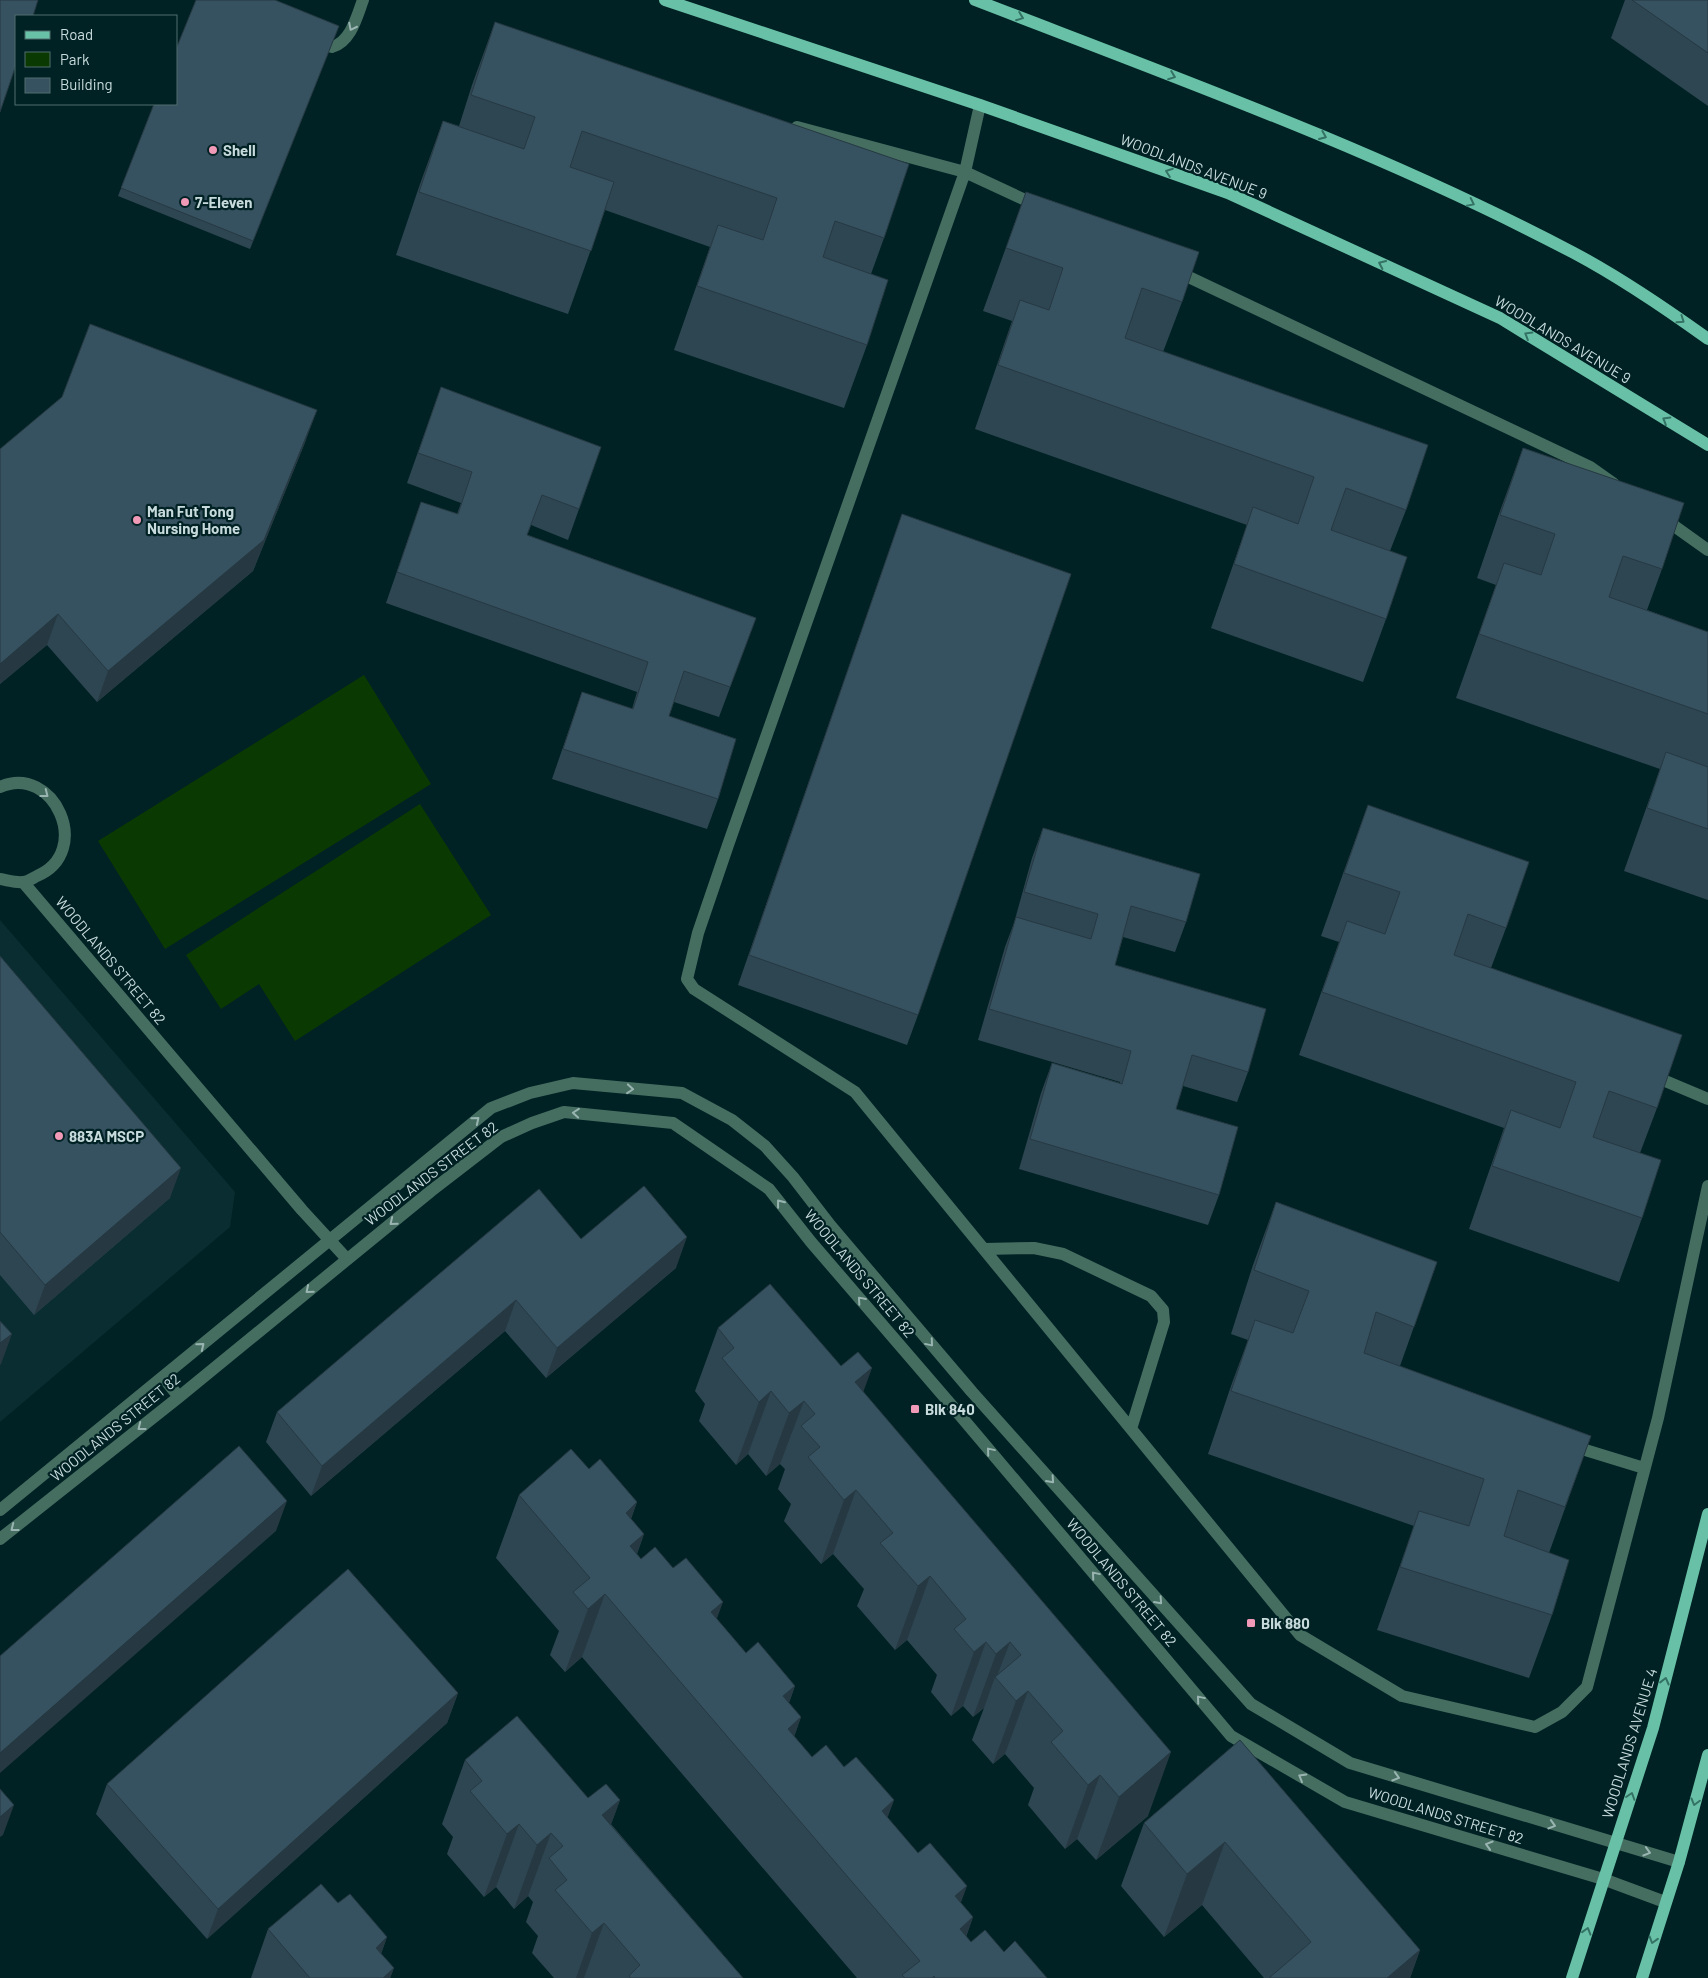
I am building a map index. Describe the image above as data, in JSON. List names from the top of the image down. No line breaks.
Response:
{"streets":{"main road":["WOODLANDS AVENUE 9","WOODLANDS AVENUE 4"],"street":["WOODLANDS STREET 82"]},"crossings":[["WOODLANDS STREET 82","WOODLANDS AVENUE 4"]],"places":{"other":["Shell","7-Eleven","Man Fut Tong Nursing Home","883A MSCP"],"transit":["Blk 840","Blk 880"]},"legend":["Road","Park","Building"]}
